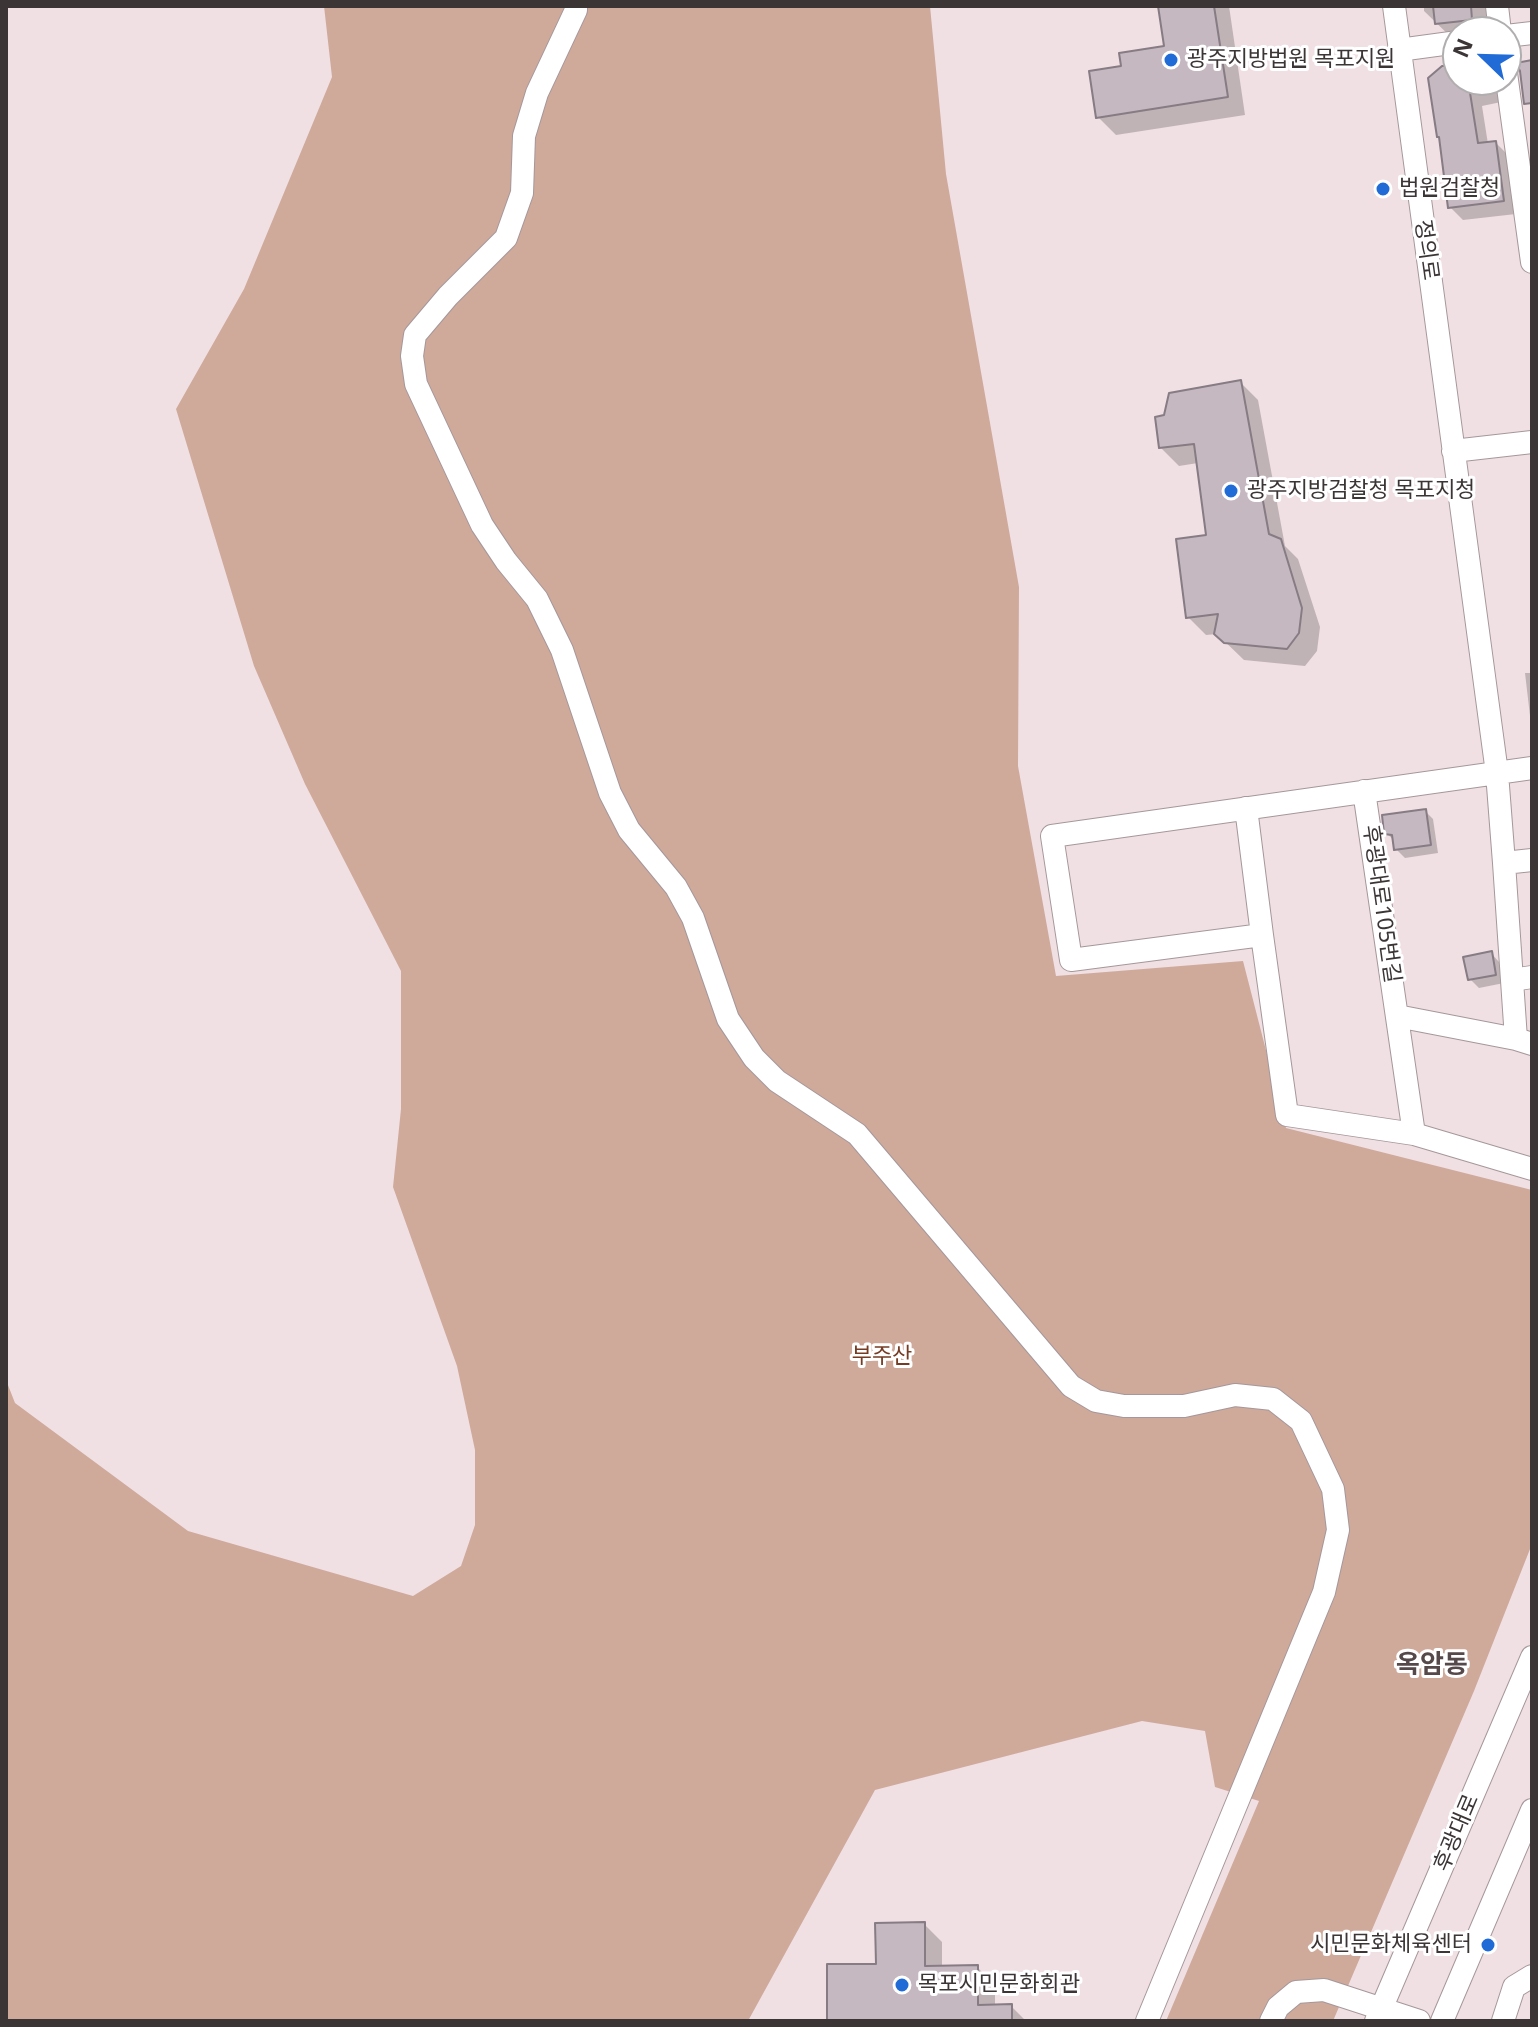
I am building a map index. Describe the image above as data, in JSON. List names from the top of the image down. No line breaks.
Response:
{"streets":{"street":["정의로","후광대로105번길","후광대로"]},"districts":["옥암동"],"parks":["부주산"],"places":["광주지방법원 목포지원","법원검찰청","광주지방검찰청 목포지청","시민문화체육센터","목포시민문화회관"],"north":"top left"}
